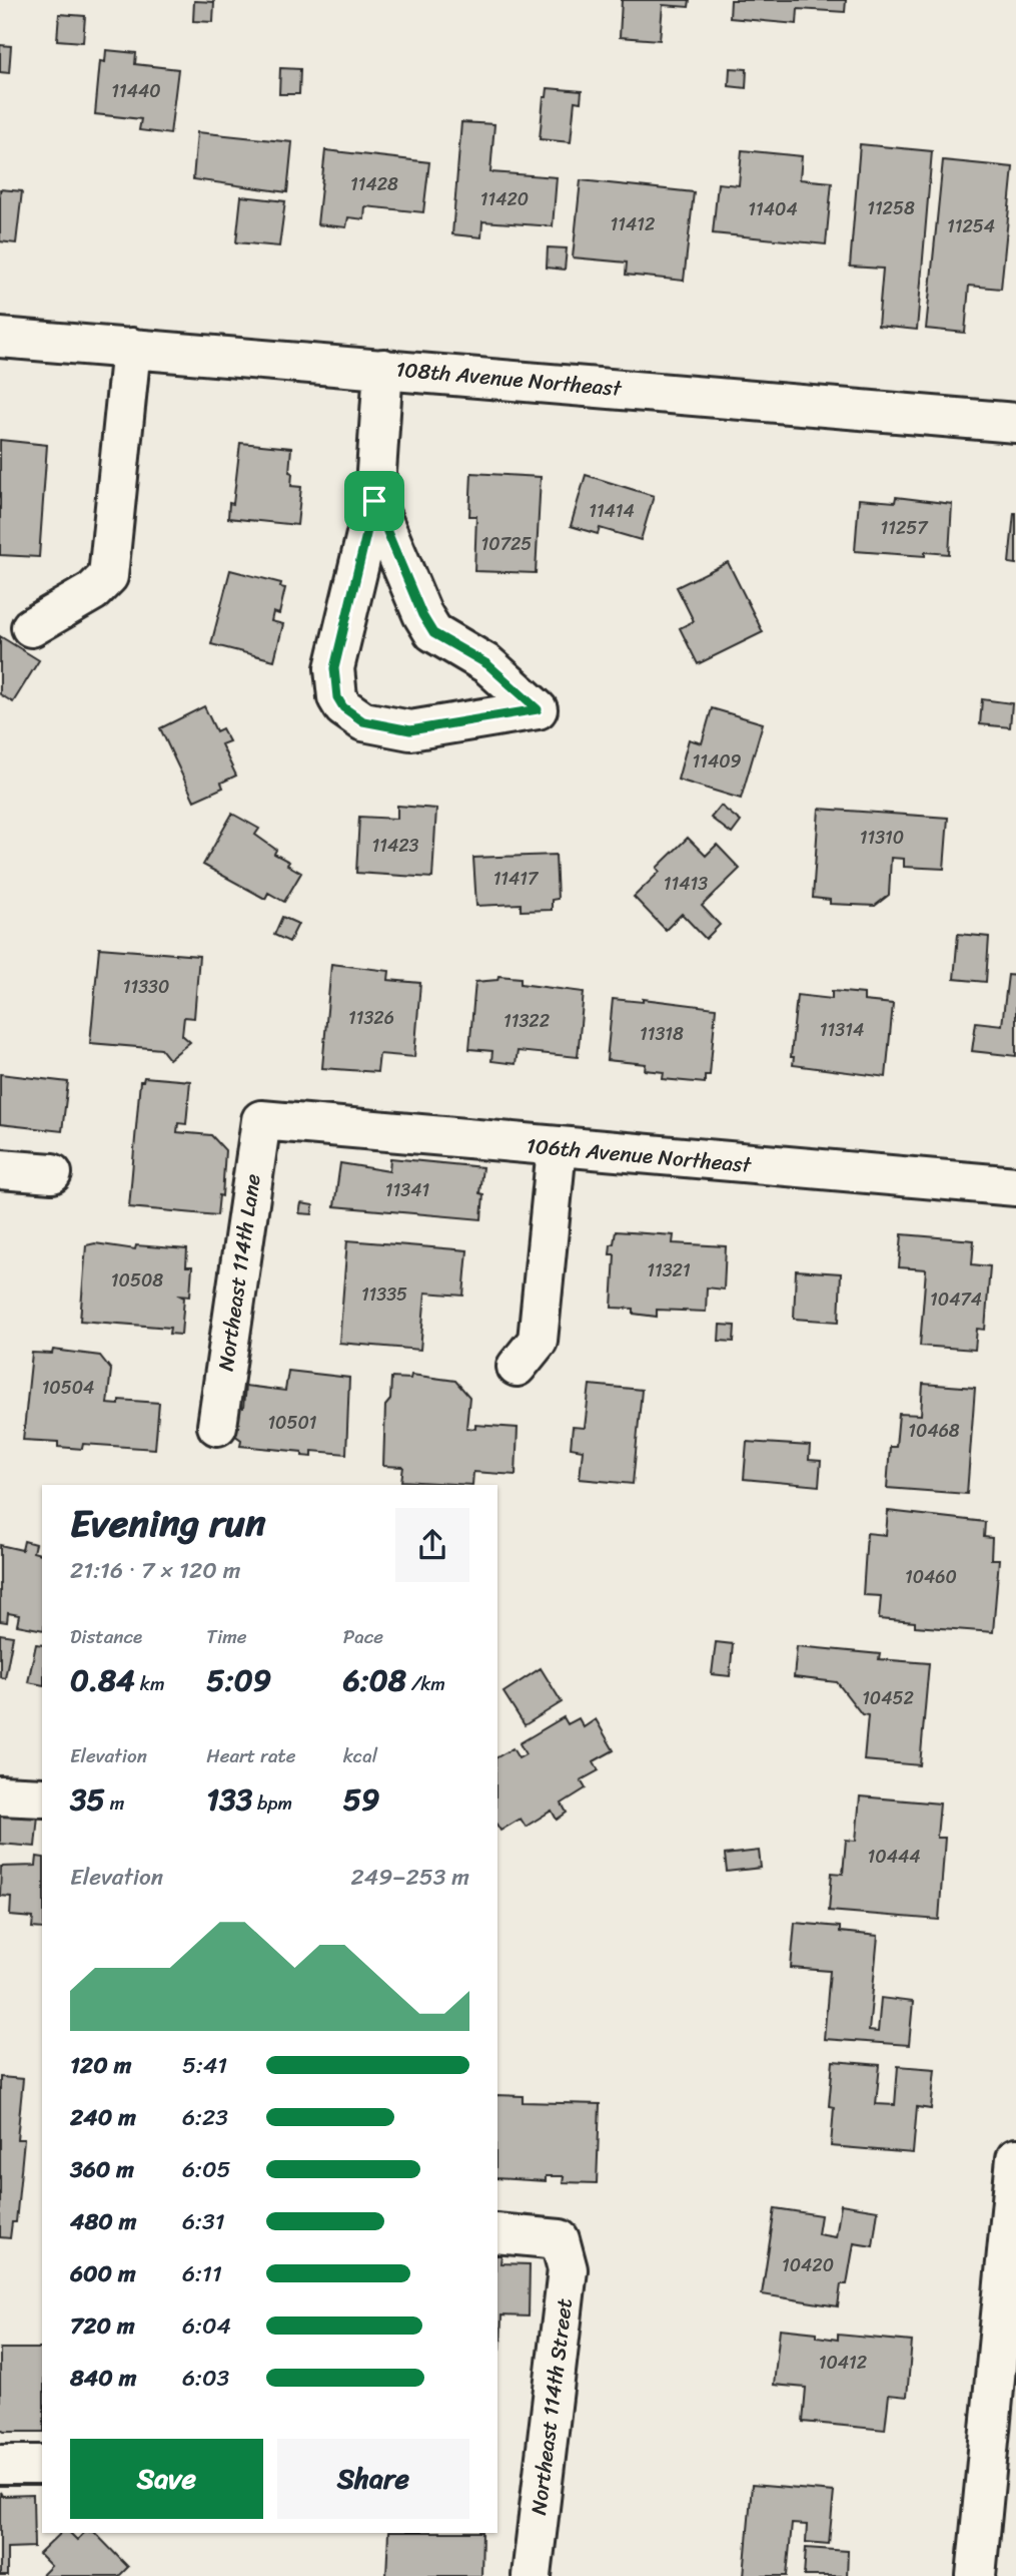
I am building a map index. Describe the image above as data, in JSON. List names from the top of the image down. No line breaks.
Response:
{"streets":{"street":["108th Avenue Northeast","106th Avenue Northeast","Northeast 114th Lane","Northeast 114th Street"]},"crossings":[["106th Avenue Northeast","Northeast 114th Lane"]],"house_numbers":["11440","11428","11420","11258","11404","11412","11254","11414","11257","10725","11409","11310","11423","11417","11413","11330","11326","11322","11314","11318","11341","11321","10508","11335","10474","10504","10501","10468","10460","10452","10444","10420","10412"],"page":{"heading":["Evening run","21:16 · 7 × 120 m"],"stats":[["Distance","0.84 km"],["Time","5:09"],["Pace","6:08 /km"],["Elevation","35 m"],["Heart rate","133 bpm"],["kcal","59"]],"chart":["Elevation","249–253 m"],"list":[{"name":"120 m","note":"5:41"},{"name":"240 m","note":"6:23"},{"name":"360 m","note":"6:05"},{"name":"480 m","note":"6:31"},{"name":"600 m","note":"6:11"},{"name":"720 m","note":"6:04"},{"name":"840 m","note":"6:03"}],"buttons":["Save","Share"]}}
